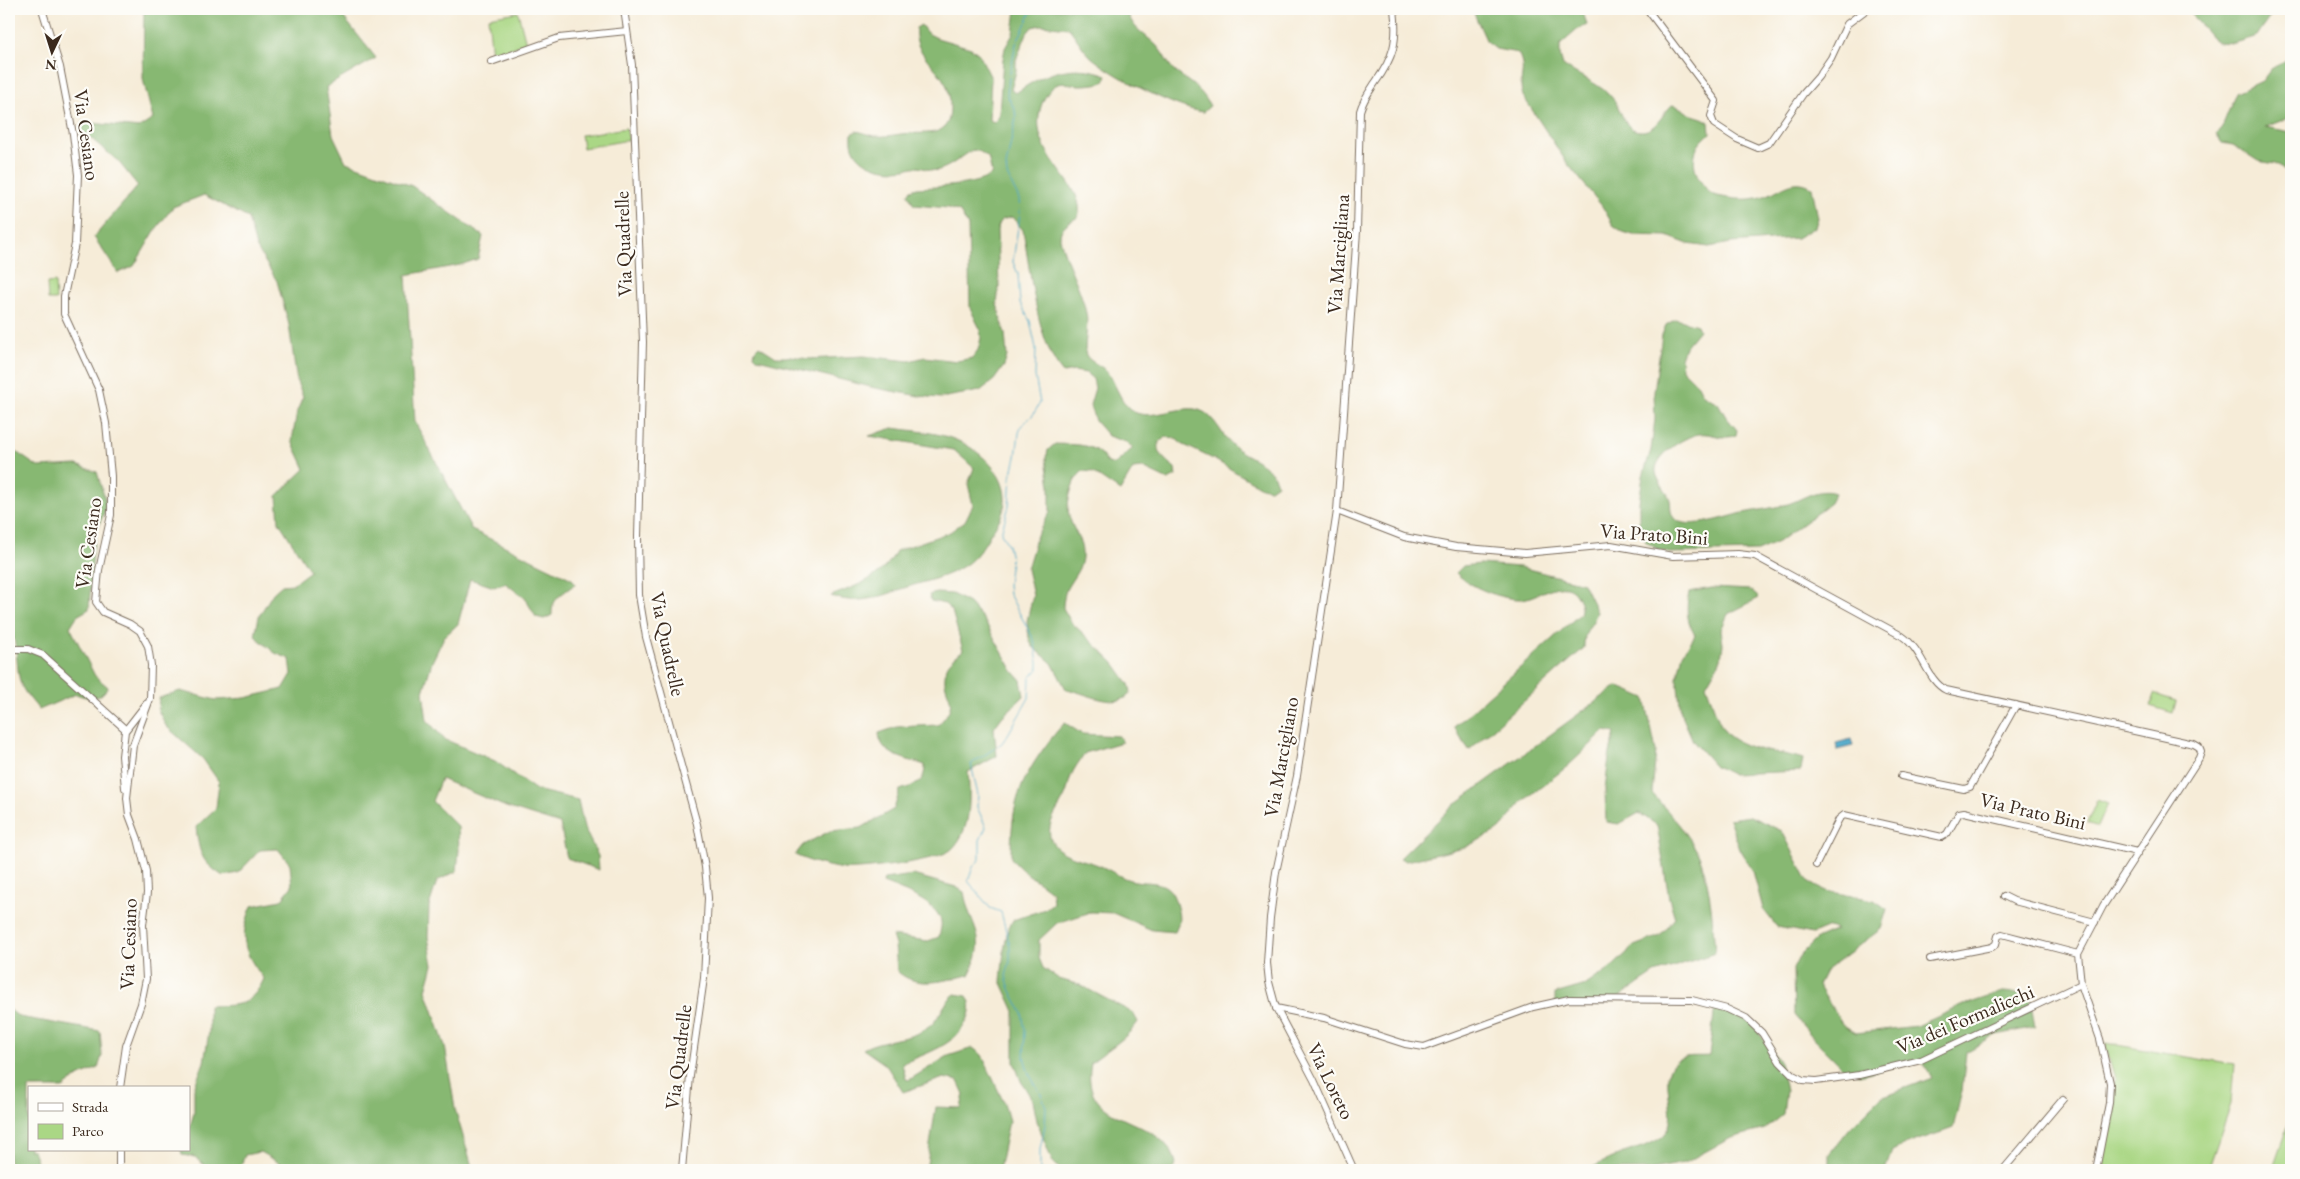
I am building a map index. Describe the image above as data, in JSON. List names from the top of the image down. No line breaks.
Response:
{"streets":{"street":["Via Cesiano","Via Quadrelle","Via Marcigliana","Via Prato Bini","Via Marcigliano","Via dei Formalicchi","Via Loreto"]},"crossings":[["Via Marcigliana","Via Prato Bini"],["Via Marcigliana","Via Marcigliano"],["Via Prato Bini","Via Marcigliano"],["Via Marcigliano","Via dei Formalicchi"],["Via Marcigliano","Via Loreto"],["Via dei Formalicchi","Via Loreto"]],"legend":["Strada","Parco"],"north":"bottom"}
